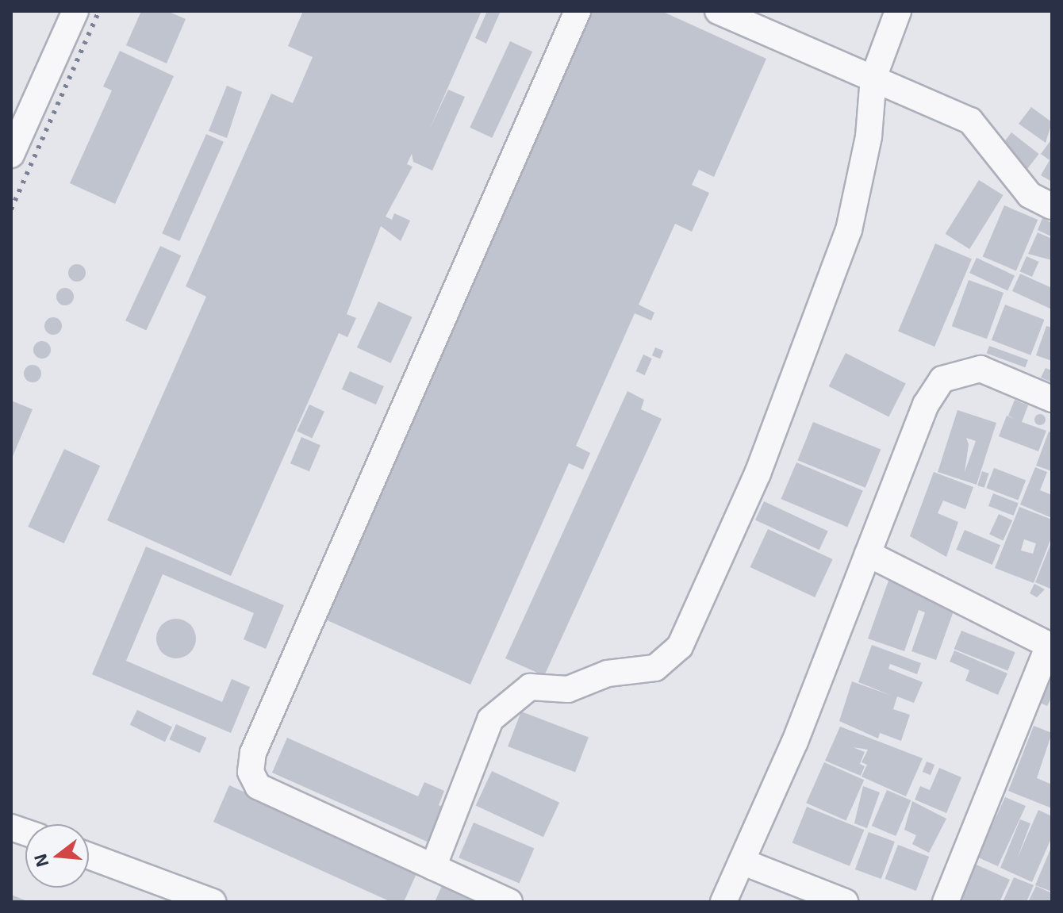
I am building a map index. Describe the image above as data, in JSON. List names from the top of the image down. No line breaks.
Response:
{"north":"left"}
